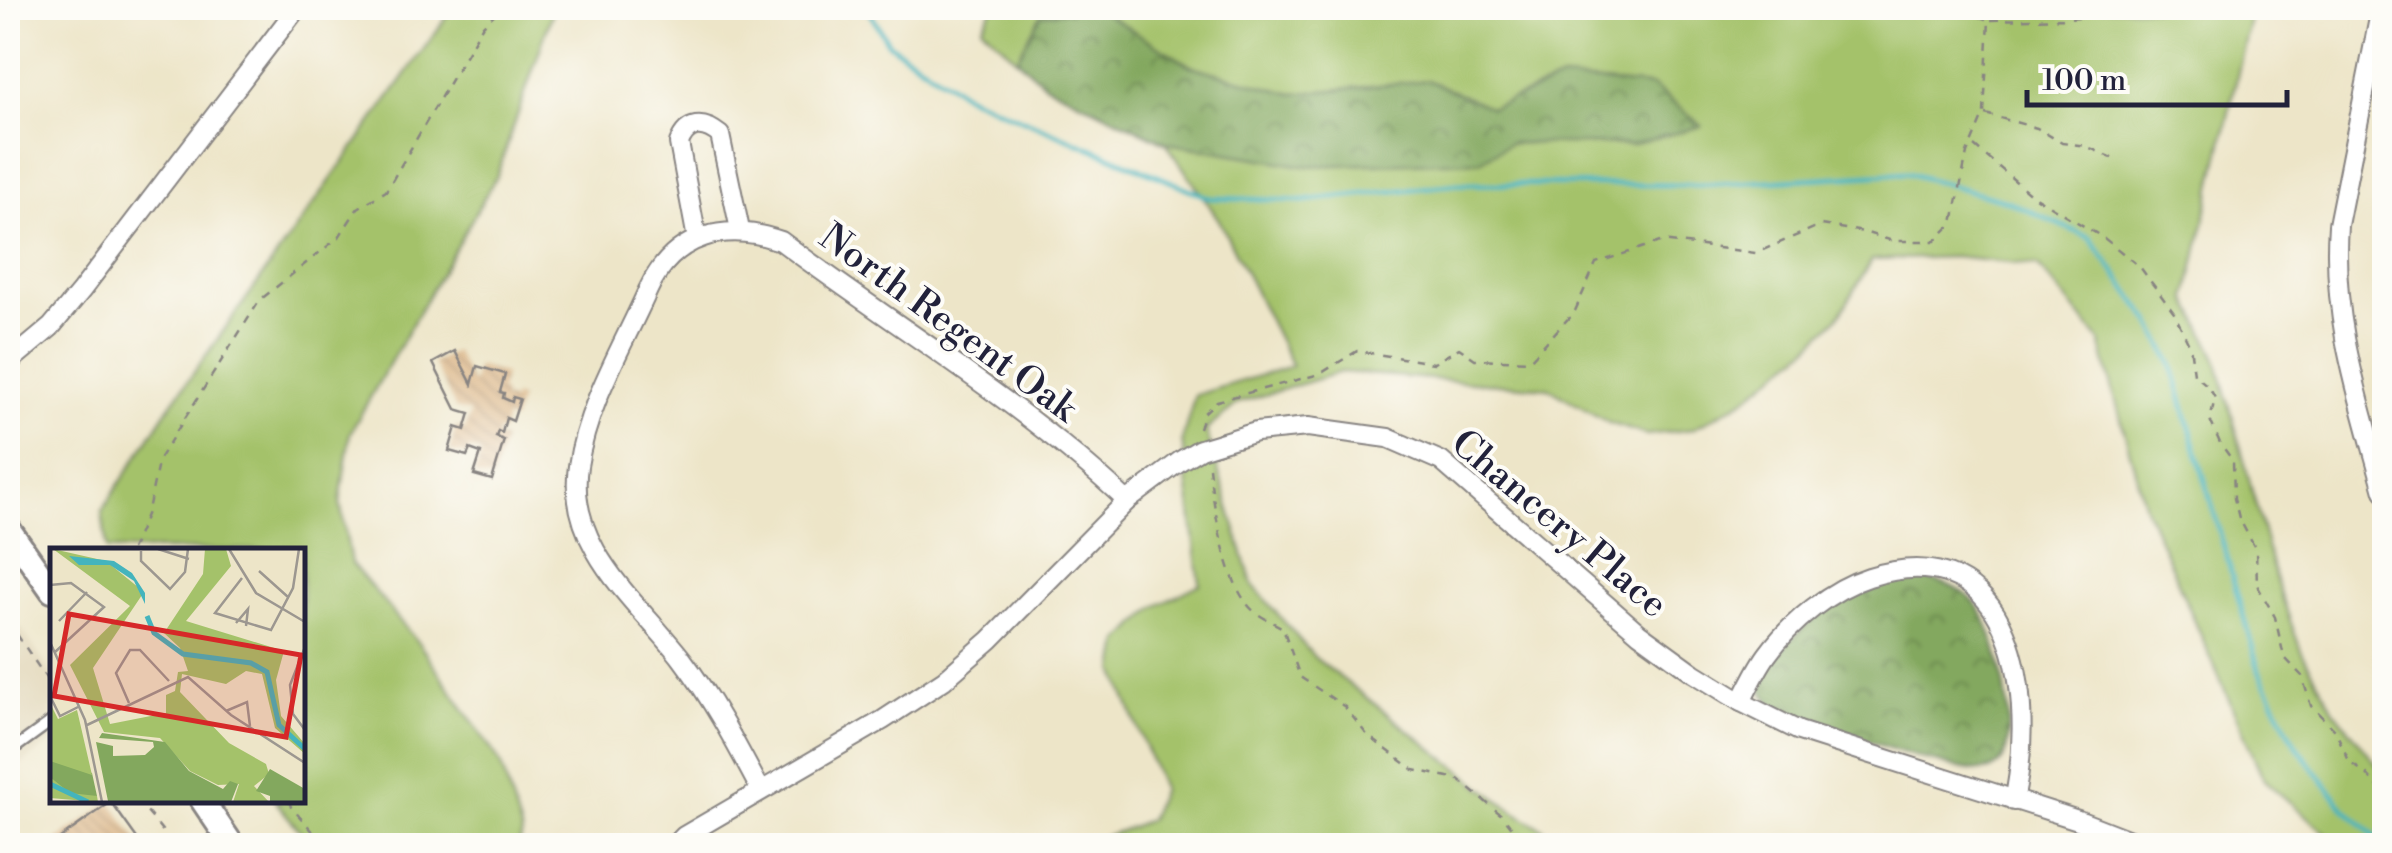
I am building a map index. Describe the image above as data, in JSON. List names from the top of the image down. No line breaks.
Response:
{"streets":{"street":["North Regent Oak","Chancery Place"]},"crossings":[["North Regent Oak","Chancery Place"]],"scale_bar":"100 m"}
